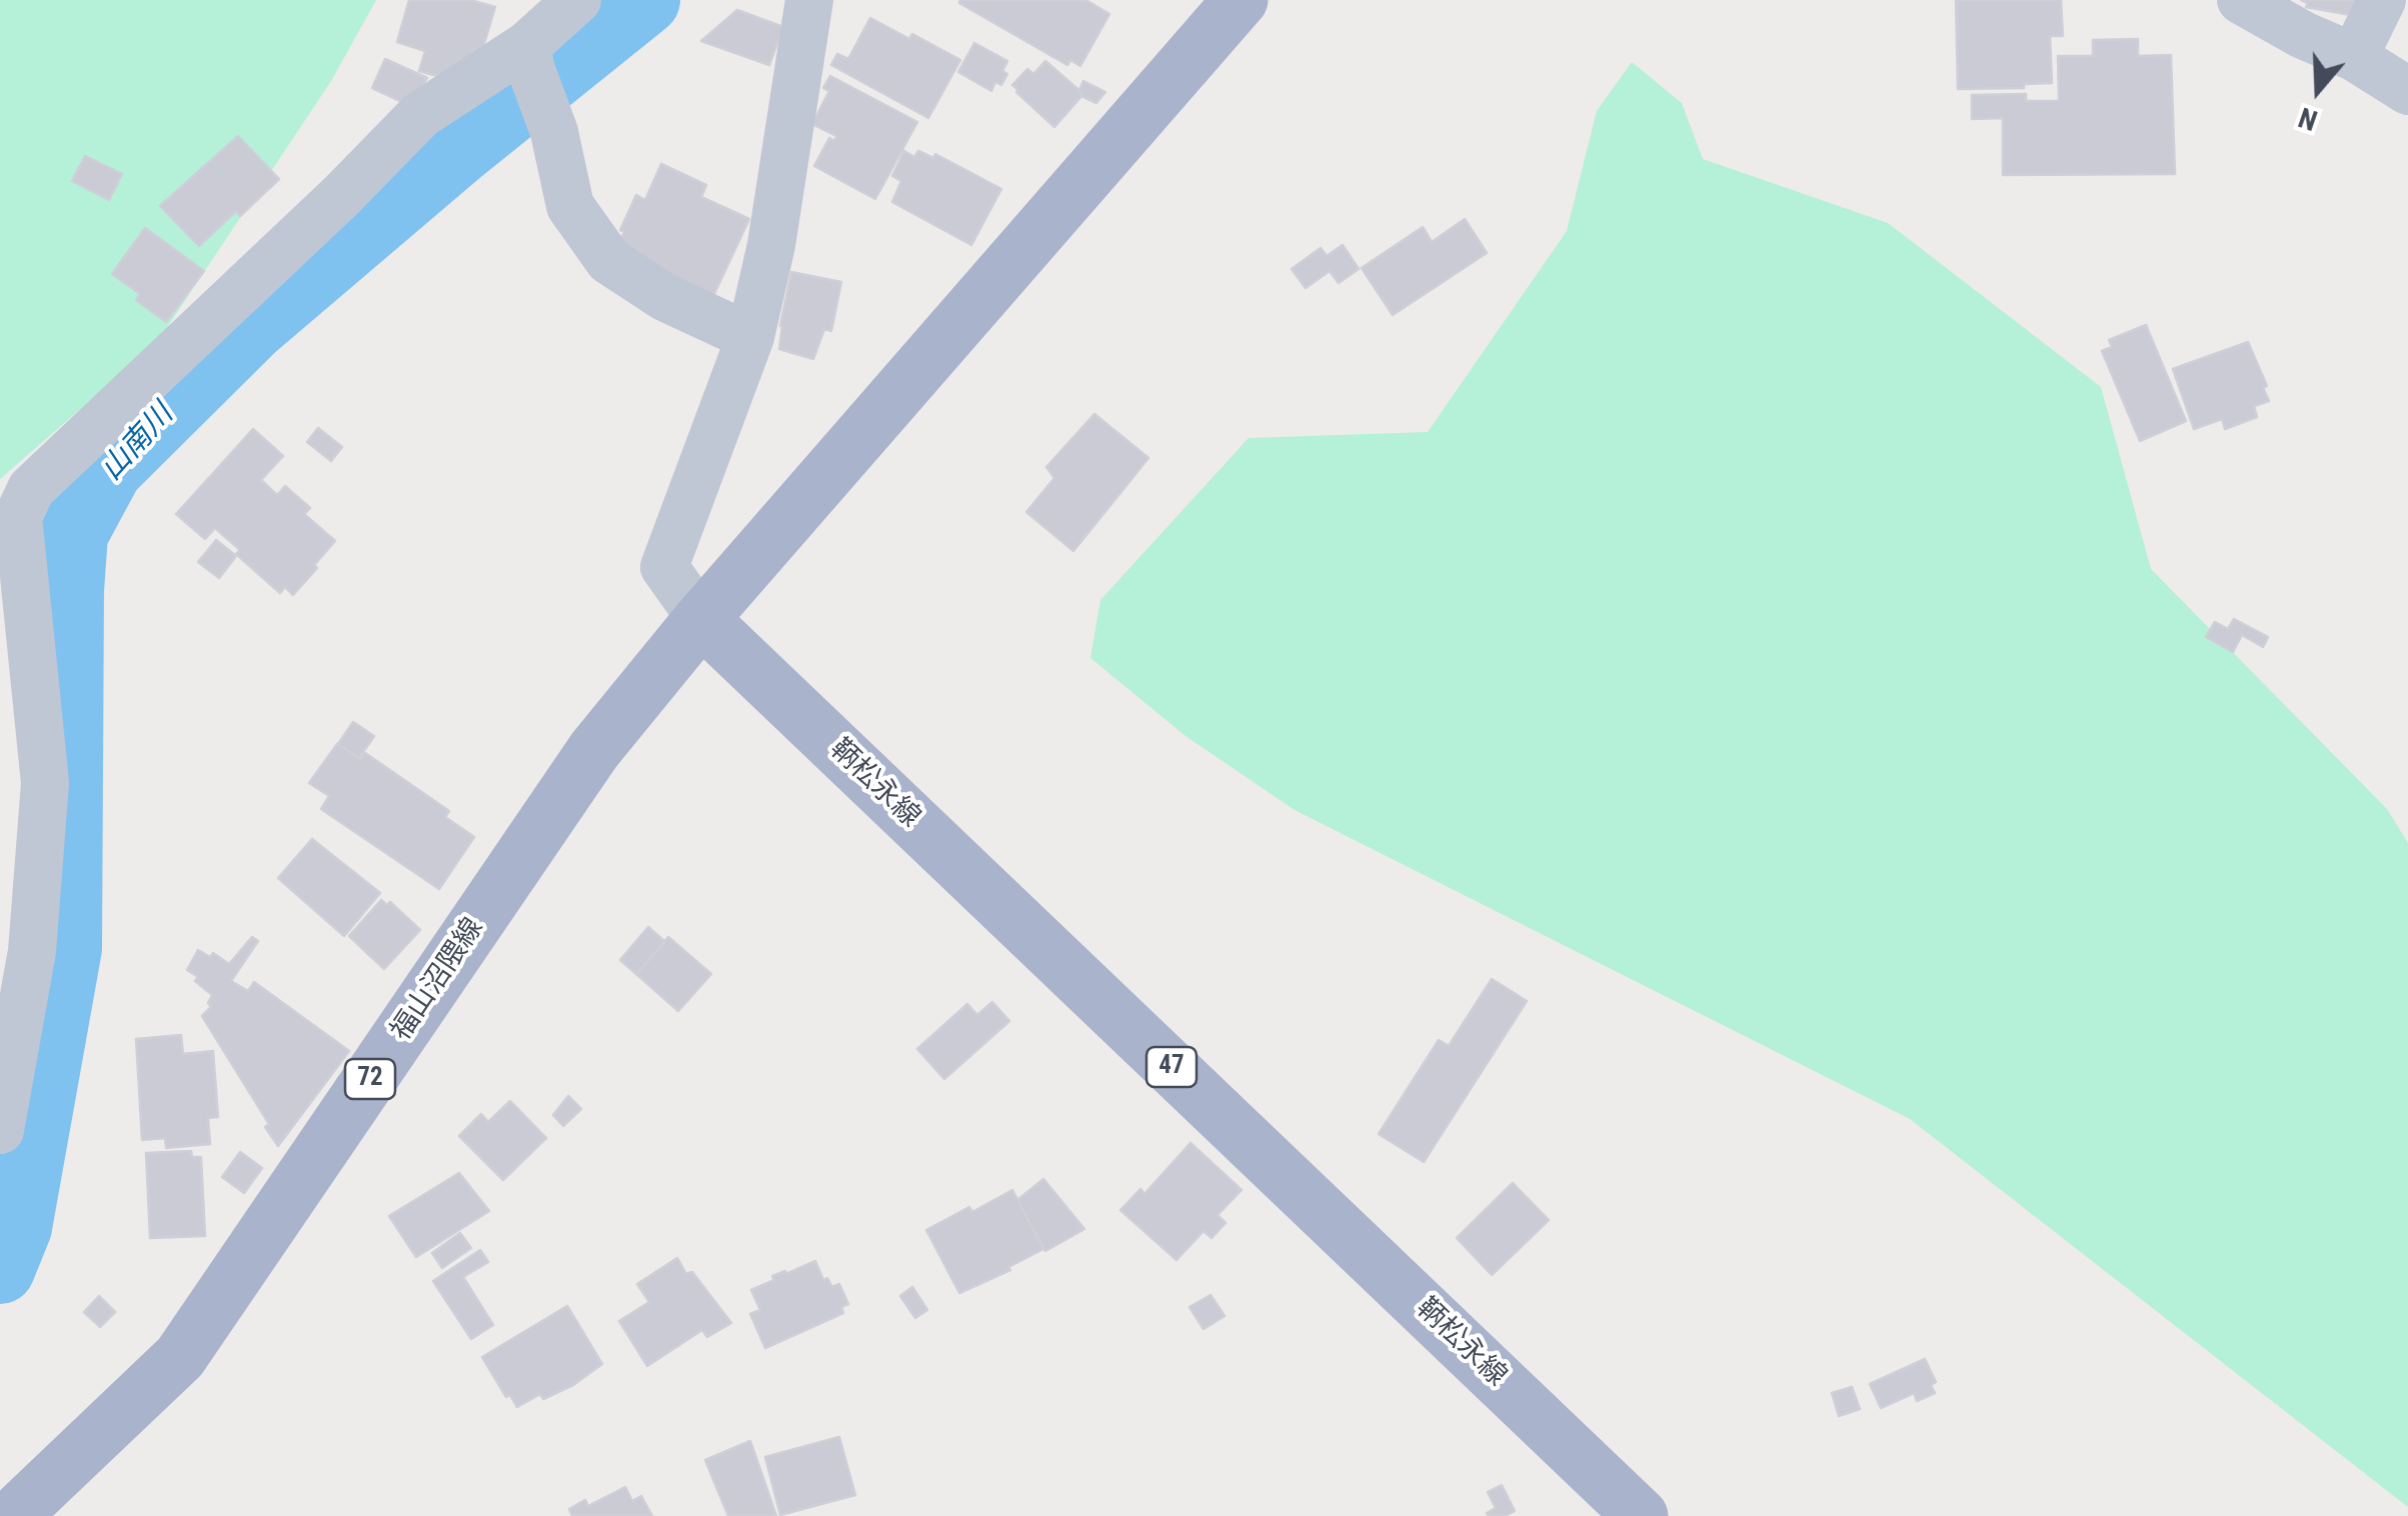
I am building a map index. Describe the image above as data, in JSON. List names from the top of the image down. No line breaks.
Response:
{"streets":{"main road":["鞆松永線","福山沼隈線","47","72"]},"crossings":[["鞆松永線","福山沼隈線"]],"water":["山南川"],"north":"bottom"}
